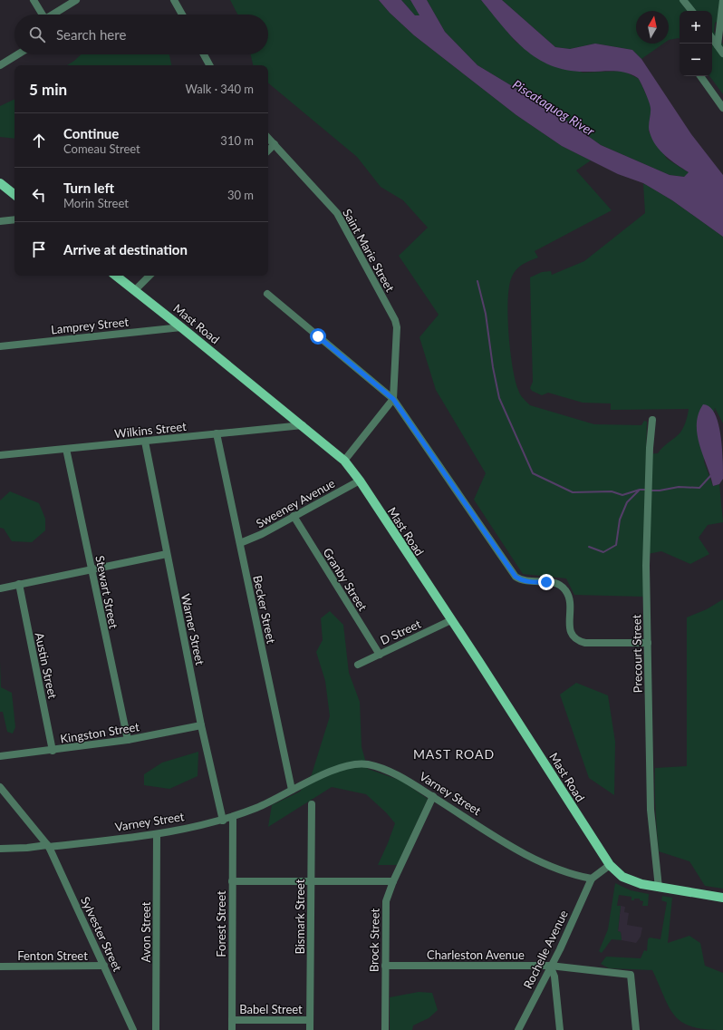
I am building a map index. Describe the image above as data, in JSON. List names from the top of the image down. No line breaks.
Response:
{"streets":{"main road":["Mast Road"],"street":["Saint Marie Street","Lamprey Street","Wilkins Street","Sweeney Avenue","Granby Street","Stewart Street","Becker Street","Warner Street","D Street","Precourt Street","Austin Street","Kingston Street","Varney Street","Bismark Street","Forest Street","Avon Street","Sylvester Street","Brock Street","Rochelle Avenue","Charleston Avenue","Fenton Street","Babel Street"]},"crossings":[["Mast Road","Lamprey Street"],["Mast Road","Wilkins Street"],["Mast Road","Sweeney Avenue"],["Mast Road","D Street"],["Wilkins Street","Stewart Street"],["Wilkins Street","Becker Street"],["Wilkins Street","Warner Street"],["Sweeney Avenue","Granby Street"],["Sweeney Avenue","Becker Street"],["Granby Street","D Street"],["Stewart Street","Kingston Street"],["Becker Street","Varney Street"],["Warner Street","Kingston Street"],["Warner Street","Varney Street"],["Austin Street","Kingston Street"],["Varney Street","Forest Street"],["Varney Street","Avon Street"],["Varney Street","Sylvester Street"],["Varney Street","Brock Street"],["Varney Street","Rochelle Avenue"],["Bismark Street","Babel Street"],["Forest Street","Babel Street"],["Sylvester Street","Fenton Street"],["Brock Street","Charleston Avenue"],["Rochelle Avenue","Charleston Avenue"]],"districts":["MAST ROAD"],"water":["Piscataquog River"],"north":"top","page":{"map_buttons":["+","−"],"search":"Search here","heading":["5 min","Walk · 340 m"],"list":[["Continue","Comeau Street","310 m"],["Turn left","Morin Street","30 m"],"Arrive at destination"]}}
